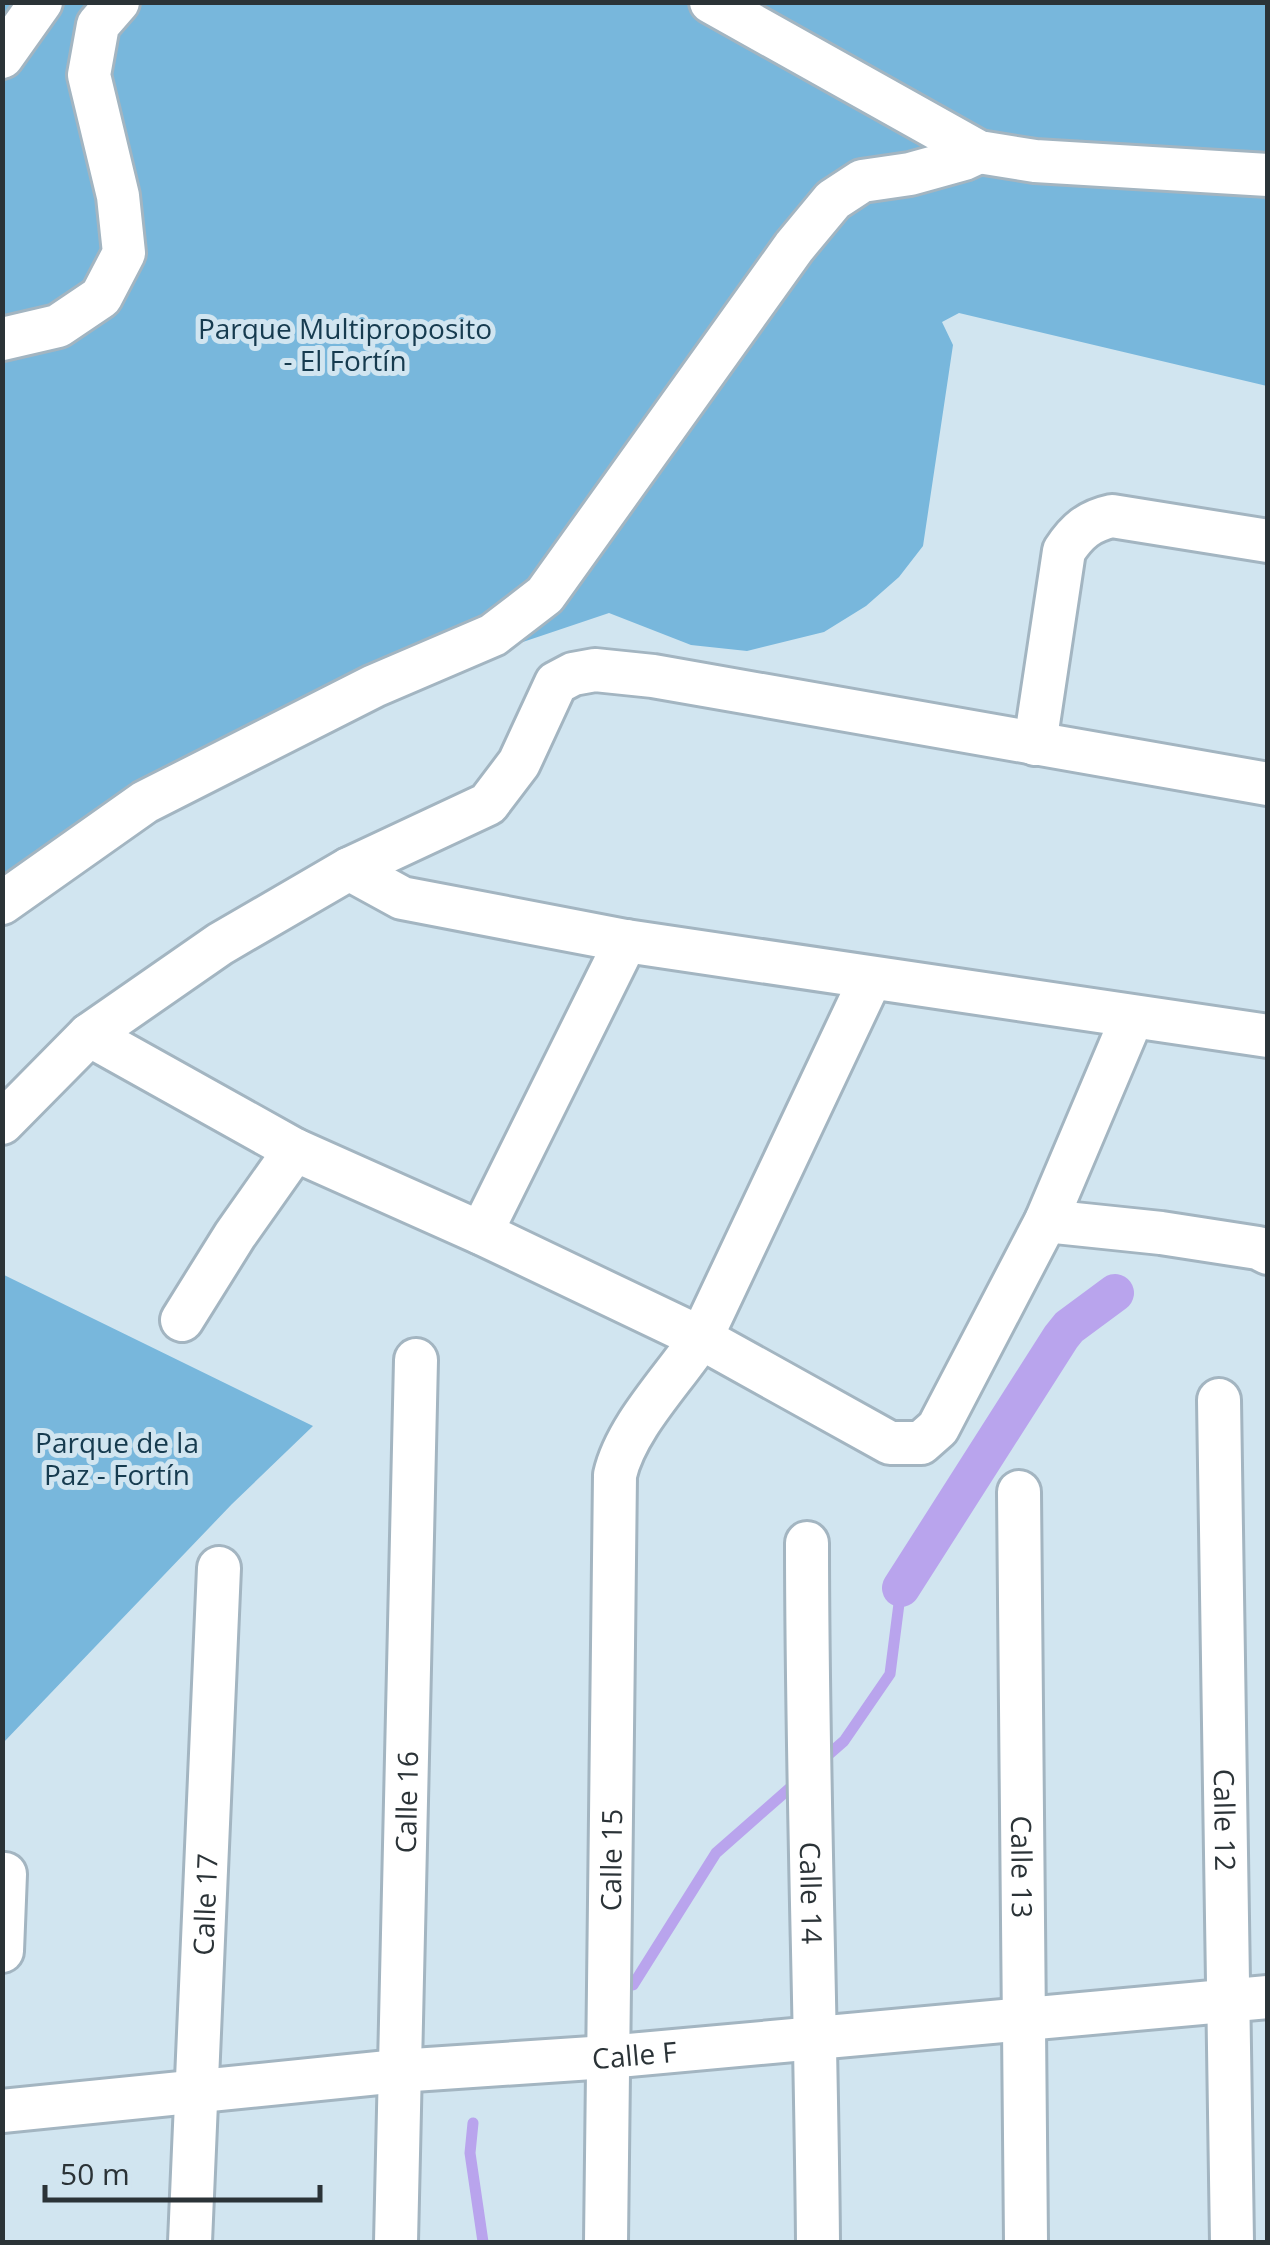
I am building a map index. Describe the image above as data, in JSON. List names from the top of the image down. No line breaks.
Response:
{"streets":{"street":["Calle 16","Calle 12","Calle 15","Calle 13","Calle 14","Calle 17","Calle F"]},"crossings":[["Calle 16","Calle F"],["Calle 12","Calle F"],["Calle 15","Calle F"],["Calle 13","Calle F"],["Calle 14","Calle F"],["Calle 17","Calle F"]],"parks":["Parque Multiproposito - El Fortín","Parque de la Paz - Fortín"],"scale_bar":"50 m"}
